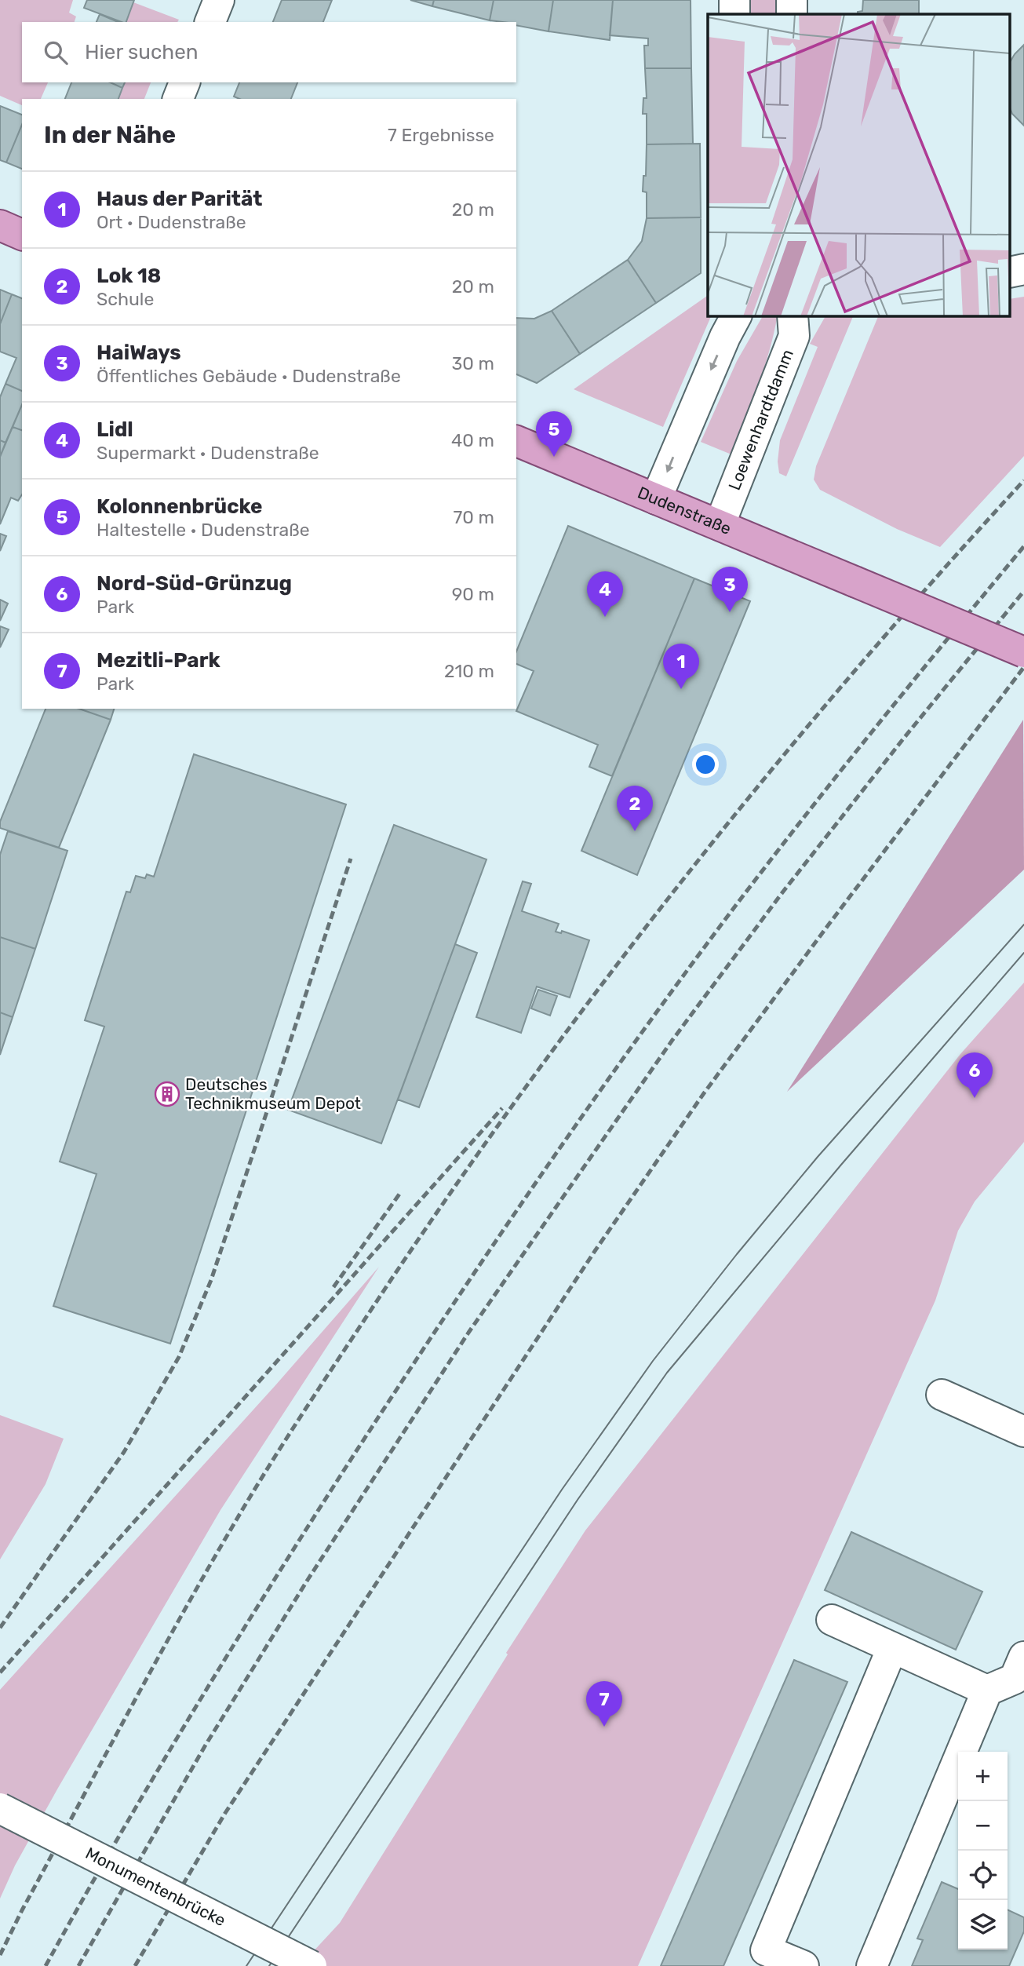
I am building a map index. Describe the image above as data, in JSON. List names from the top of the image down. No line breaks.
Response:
{"streets":{"main road":["Dudenstraße"],"street":["Loewenhardtdamm","Monumentenbrücke"]},"crossings":[["Loewenhardtdamm","Dudenstraße"]],"places":{"building":["Deutsches Technikmuseum Depot"]},"page":{"search":"Hier suchen","heading":["In der Nähe","7 Ergebnisse"],"list":[{"mark":"1","name":"Haus der Parität","note":"Ort · Dudenstraße","value":"20 m"},{"mark":"2","name":"Lok 18","note":"Schule","value":"20 m"},{"mark":"3","name":"HaiWays","note":"Öffentliches Gebäude · Dudenstraße","value":"30 m"},{"mark":"4","name":"Lidl","note":"Supermarkt · Dudenstraße","value":"40 m"},{"mark":"5","name":"Kolonnenbrücke","note":"Haltestelle · Dudenstraße","value":"70 m"},{"mark":"6","name":"Nord-Süd-Grünzug","note":"Park","value":"90 m"},{"mark":"7","name":"Mezitli-Park","note":"Park","value":"210 m"}],"pins":["5","3","4","1","2","6","7"],"map_buttons":["+","−"]}}
